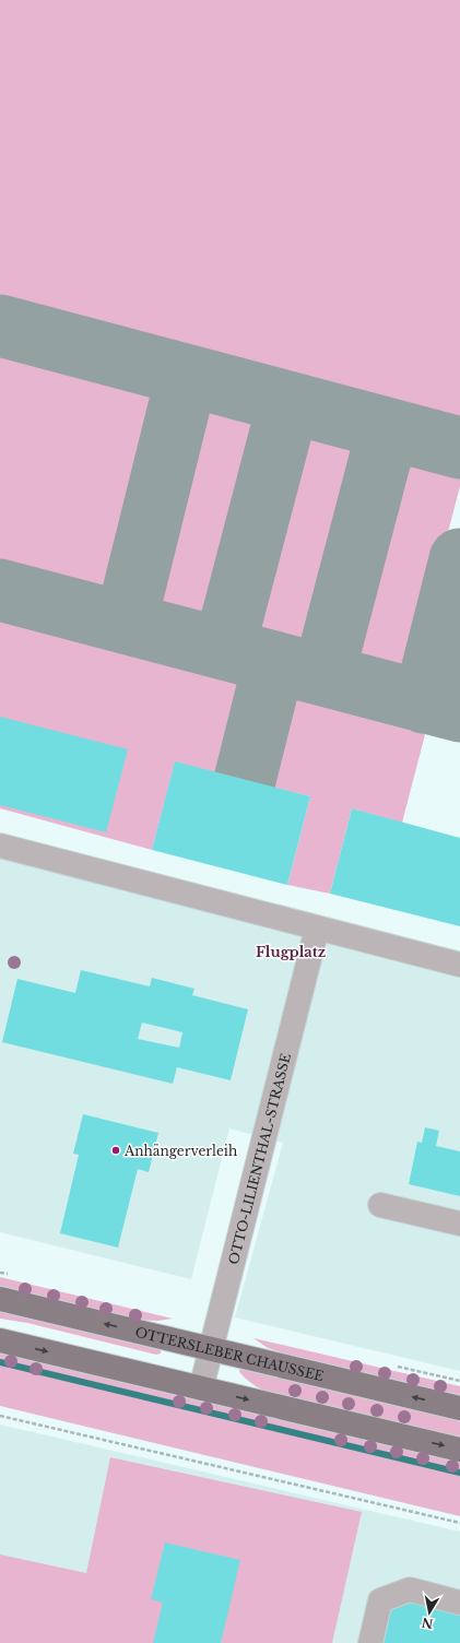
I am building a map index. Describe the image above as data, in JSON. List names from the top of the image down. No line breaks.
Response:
{"streets":{"main road":["OTTERSLEBER CHAUSSEE"],"street":["OTTO-LILIENTHAL-STRASSE"]},"crossings":[["OTTO-LILIENTHAL-STRASSE","OTTERSLEBER CHAUSSEE"]],"districts":["Flugplatz"],"places":["Anhängerverleih"],"north":"bottom"}
